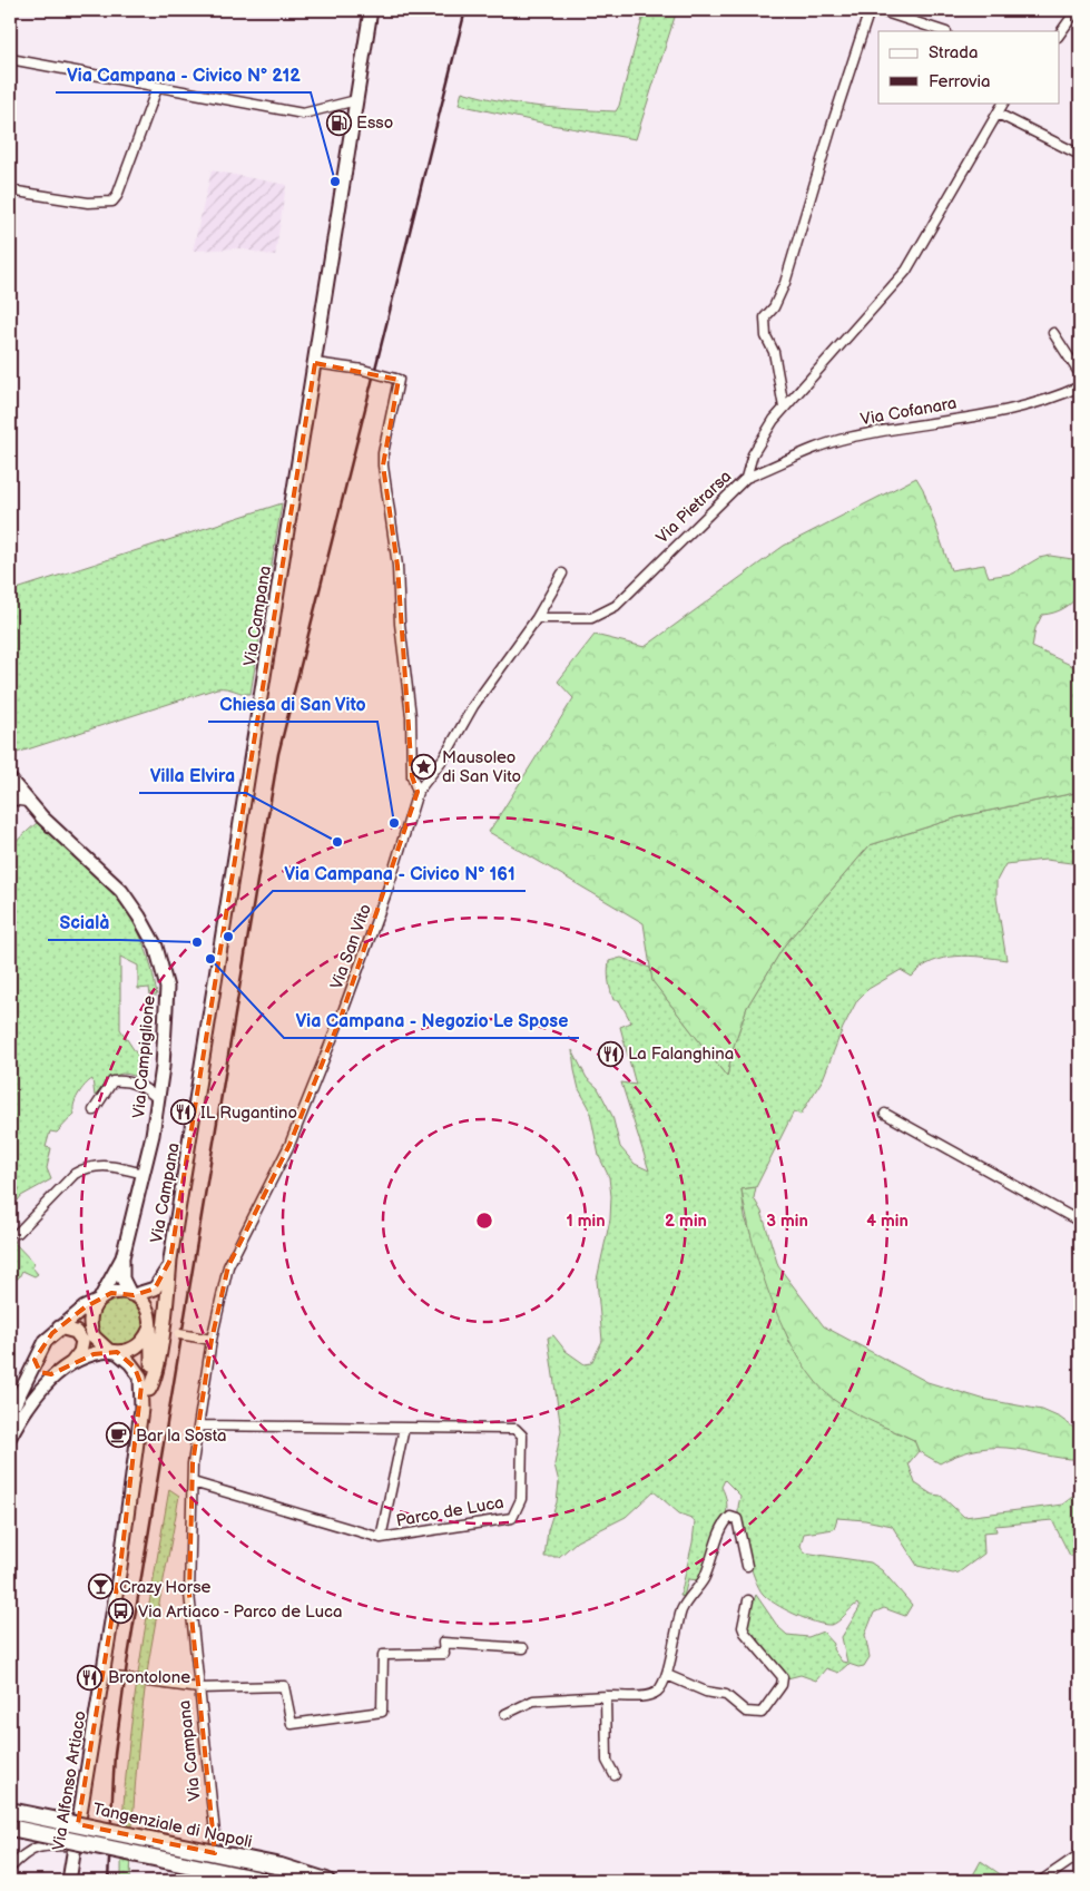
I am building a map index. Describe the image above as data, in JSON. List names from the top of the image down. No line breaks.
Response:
{"streets":{"highway":["Tangenziale di Napoli"],"main road":["Via Campana","Via Campiglione","Via Alfonso Artiaco"],"street":["Via Cofanara","Via Pietrarsa","Via San Vito","Parco de Luca"]},"crossings":[["Via Cofanara","Via Pietrarsa"],["Via Campana","Via San Vito"],["Via Campana","Via Campiglione"],["Via Campana","Parco de Luca"],["Via San Vito","Parco de Luca"]],"places":{"fuel station":["Esso"],"other":["Via Campana - Civico N° 212","Chiesa di San Vito","Villa Elvira","Via Campana - Civico N° 161","Scialà","Via Campana - Negozio Le Spose"],"place":["Mausoleo di San Vito"],"restaurant":["La Falanghina","IL Rugantino","Brontolone"],"cafe":["Bar la Sosta"],"bar":["Crazy Horse"],"bus stop":["Via Artiaco - Parco de Luca"]},"legend":["Strada","Ferrovia"],"rings":["1 min","2 min","3 min","4 min"]}
